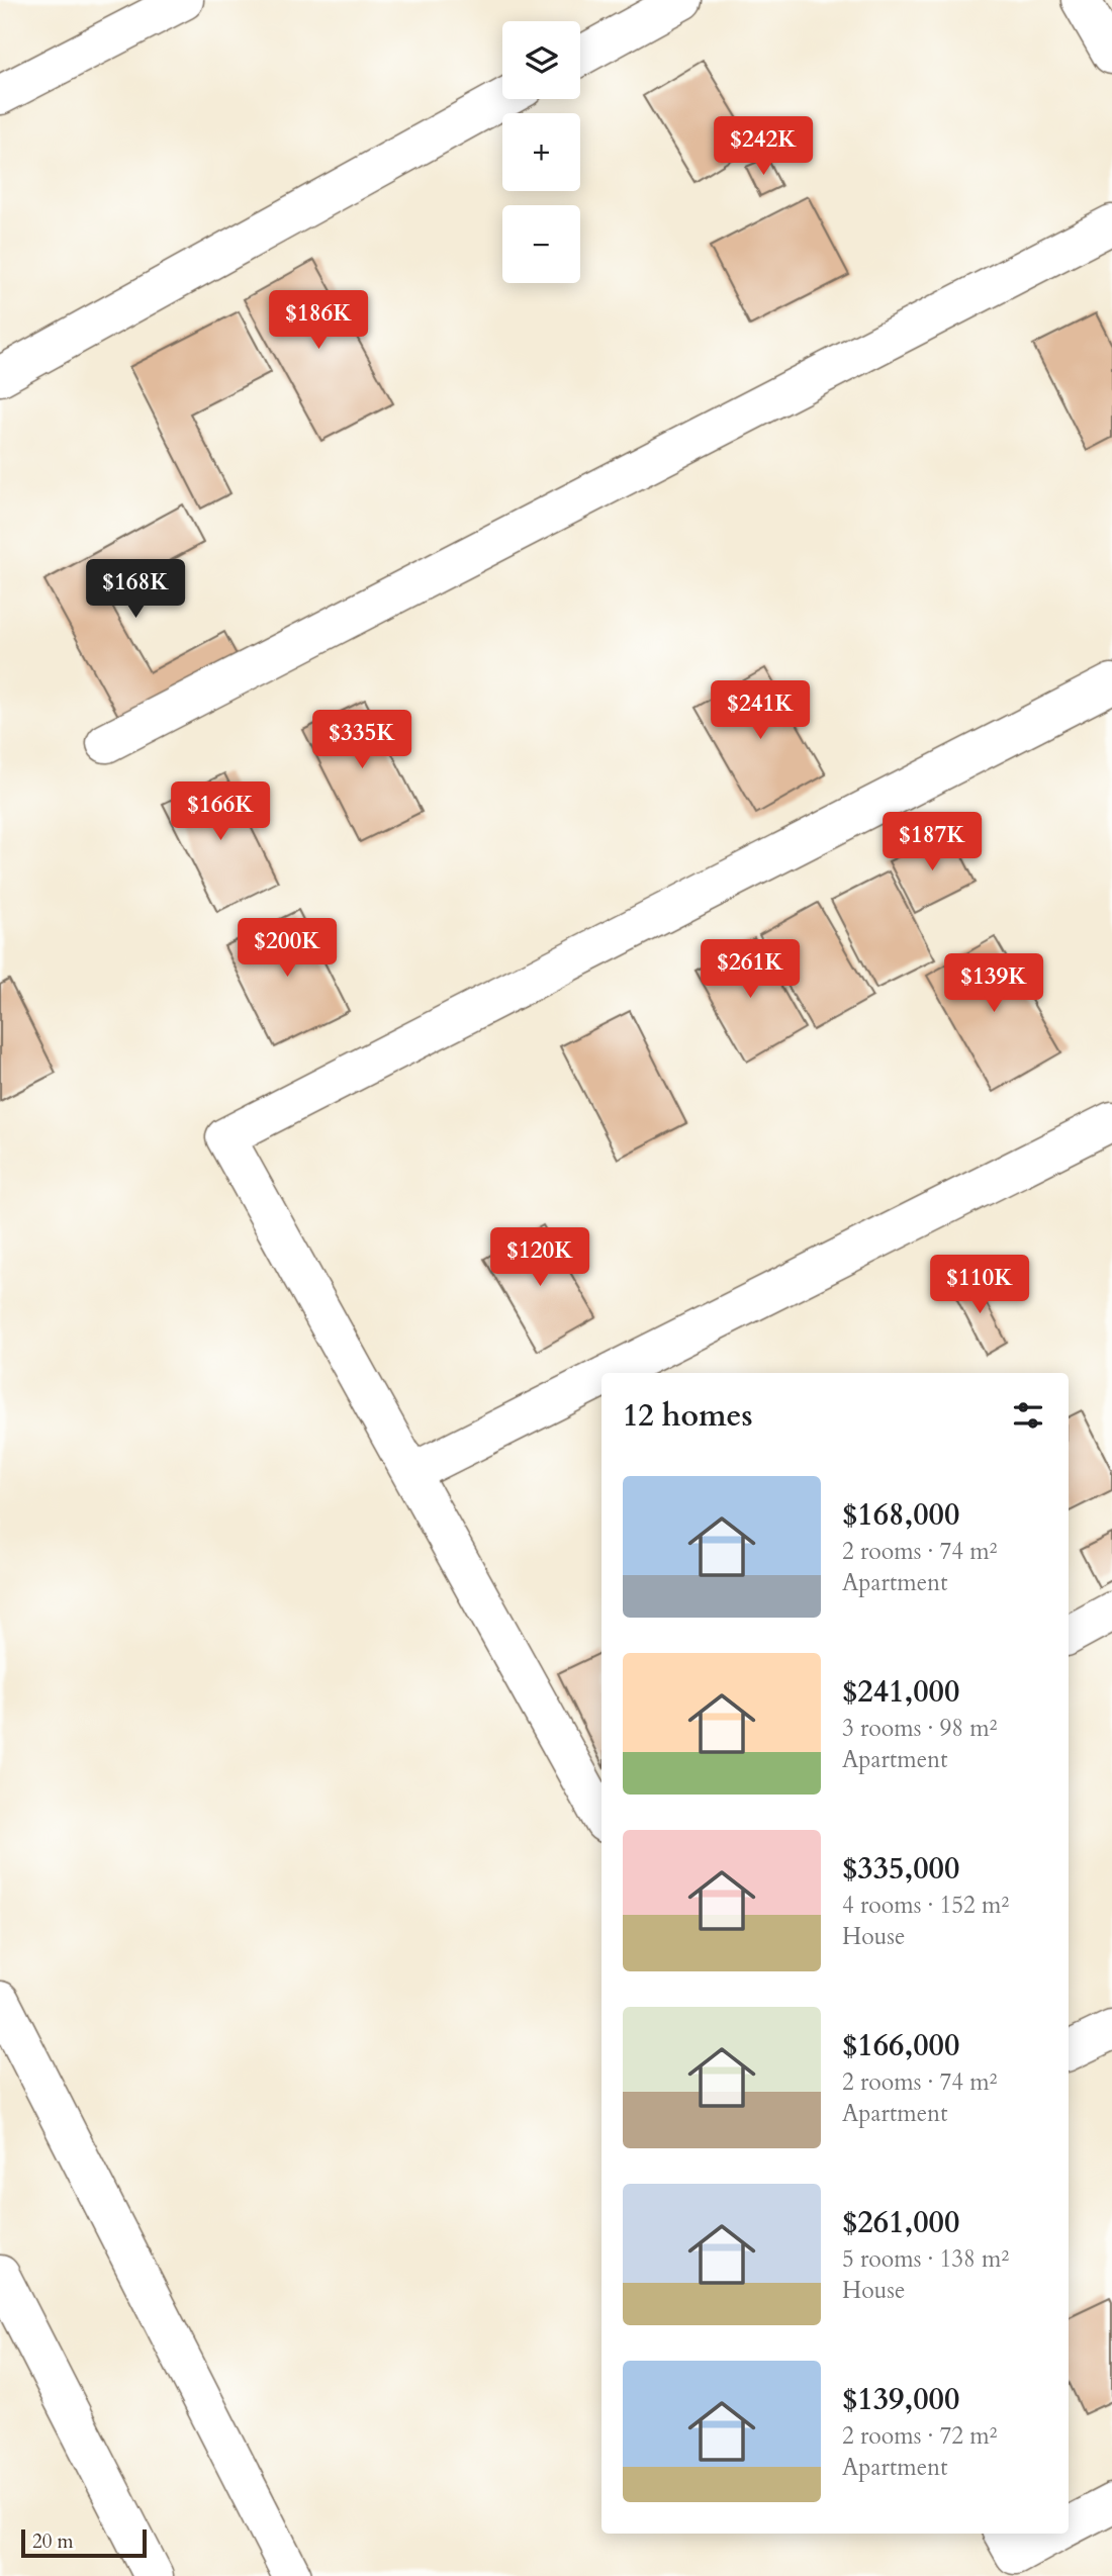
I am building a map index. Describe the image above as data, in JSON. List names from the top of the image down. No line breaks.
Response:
{"scale_bar":"20 m","page":{"map_buttons":["+","−"],"price":["$242K","$186K","$168K","$241K","$335K","$166K","$187K","$200K","$261K","$139K","$120K","$110K"],"heading":"12 homes","list":[{"name":"$168,000","note":"2 rooms · 74 m² · Apartment"},{"name":"$241,000","note":"3 rooms · 98 m² · Apartment"},{"name":"$335,000","note":"4 rooms · 152 m² · House"},{"name":"$166,000","note":"2 rooms · 74 m² · Apartment"},{"name":"$261,000","note":"5 rooms · 138 m² · House"},{"name":"$139,000","note":"2 rooms · 72 m² · Apartment"}],"scale":"20 m"}}
